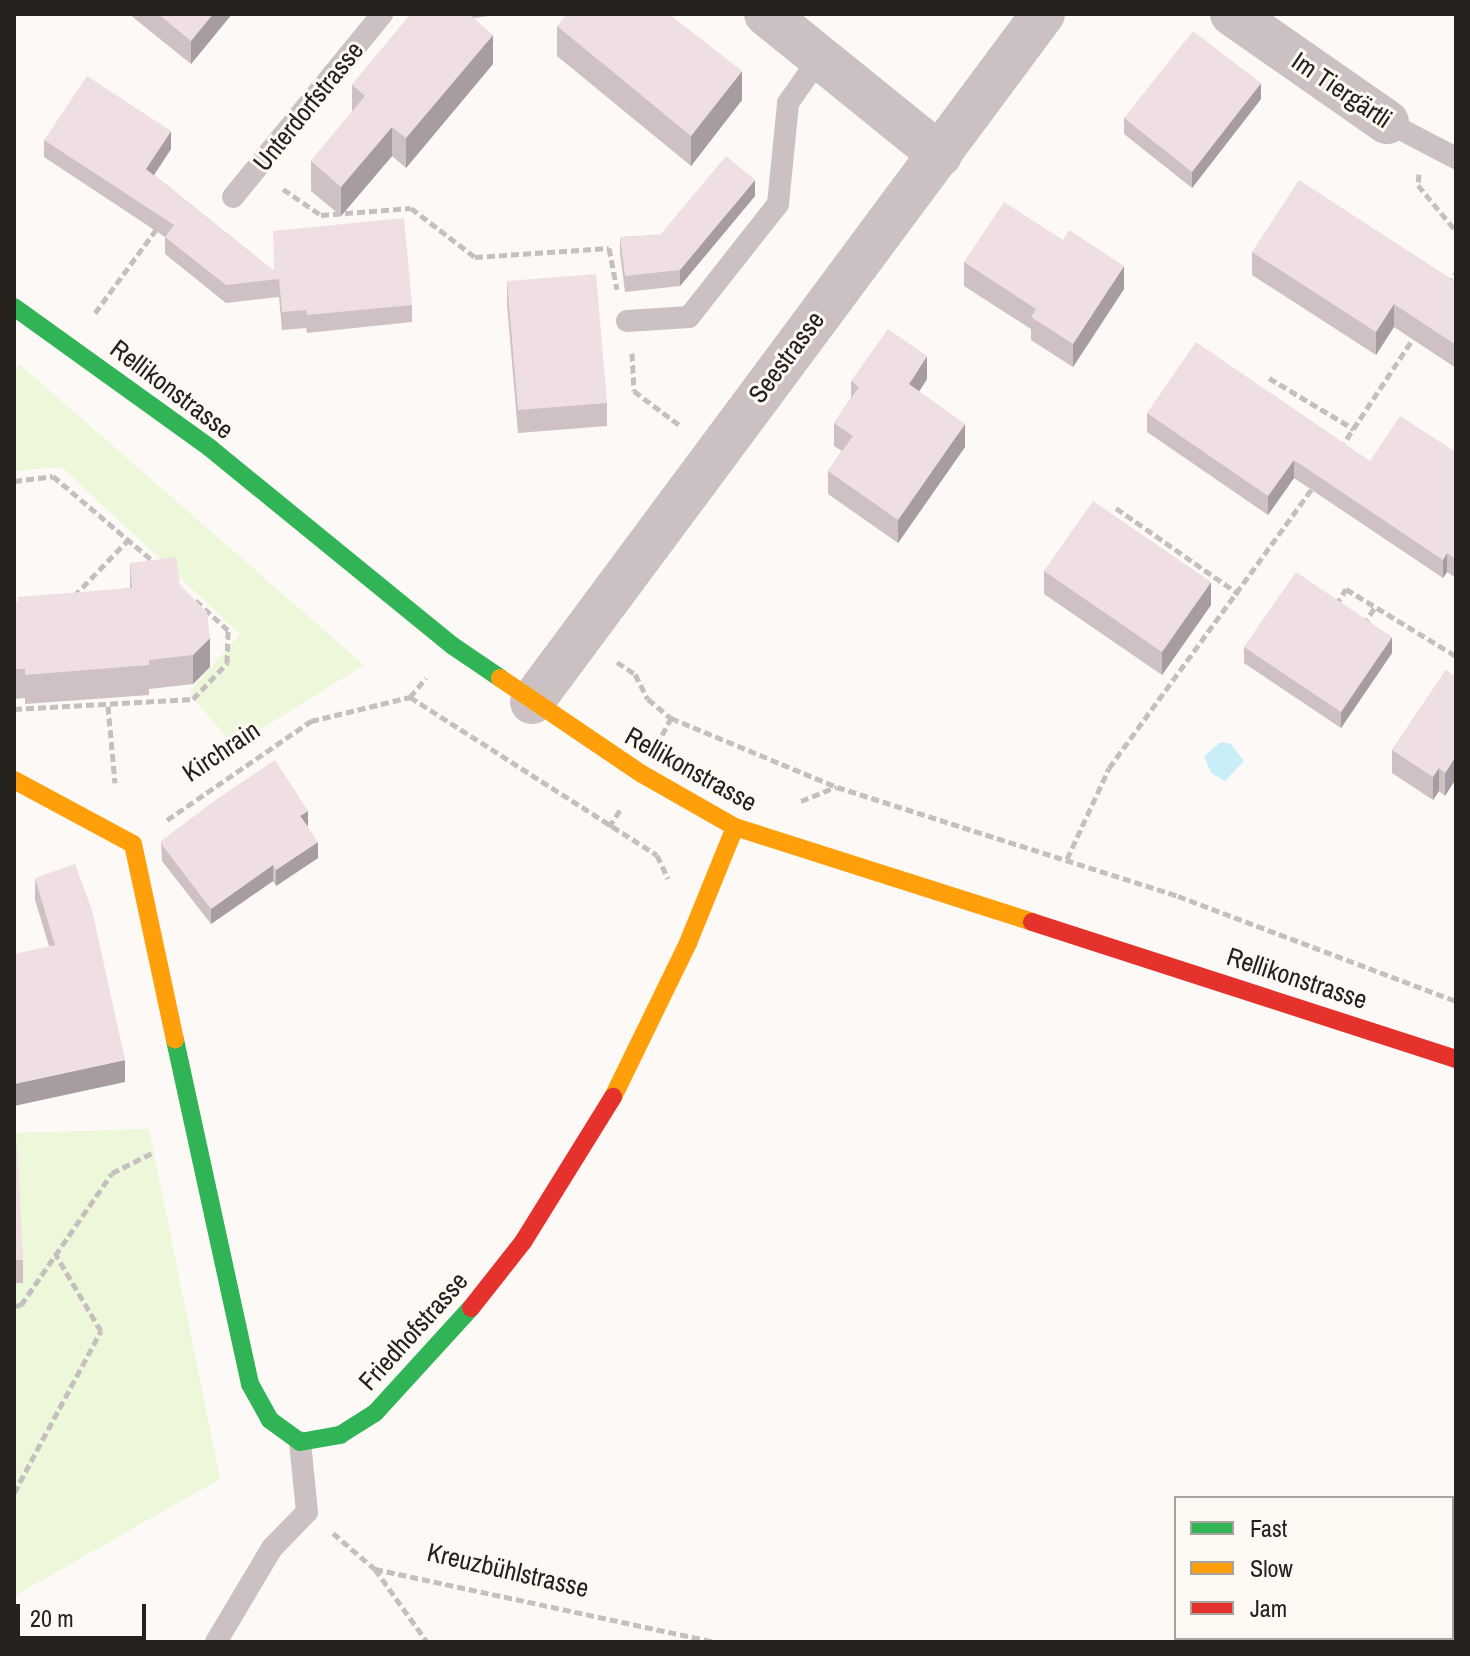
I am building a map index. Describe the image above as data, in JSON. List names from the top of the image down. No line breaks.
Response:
{"streets":{"street":["Im Tiergärtli","Seestrasse","Rellikonstrasse","Friedhofstrasse"],"lane":["Unterdorfstrasse"],"path":["Kirchrain","Kreuzbühlstrasse"]},"crossings":[["Seestrasse","Rellikonstrasse"],["Rellikonstrasse","Friedhofstrasse"]],"legend":["Fast","Slow","Jam"],"scale_bar":"20 m"}
